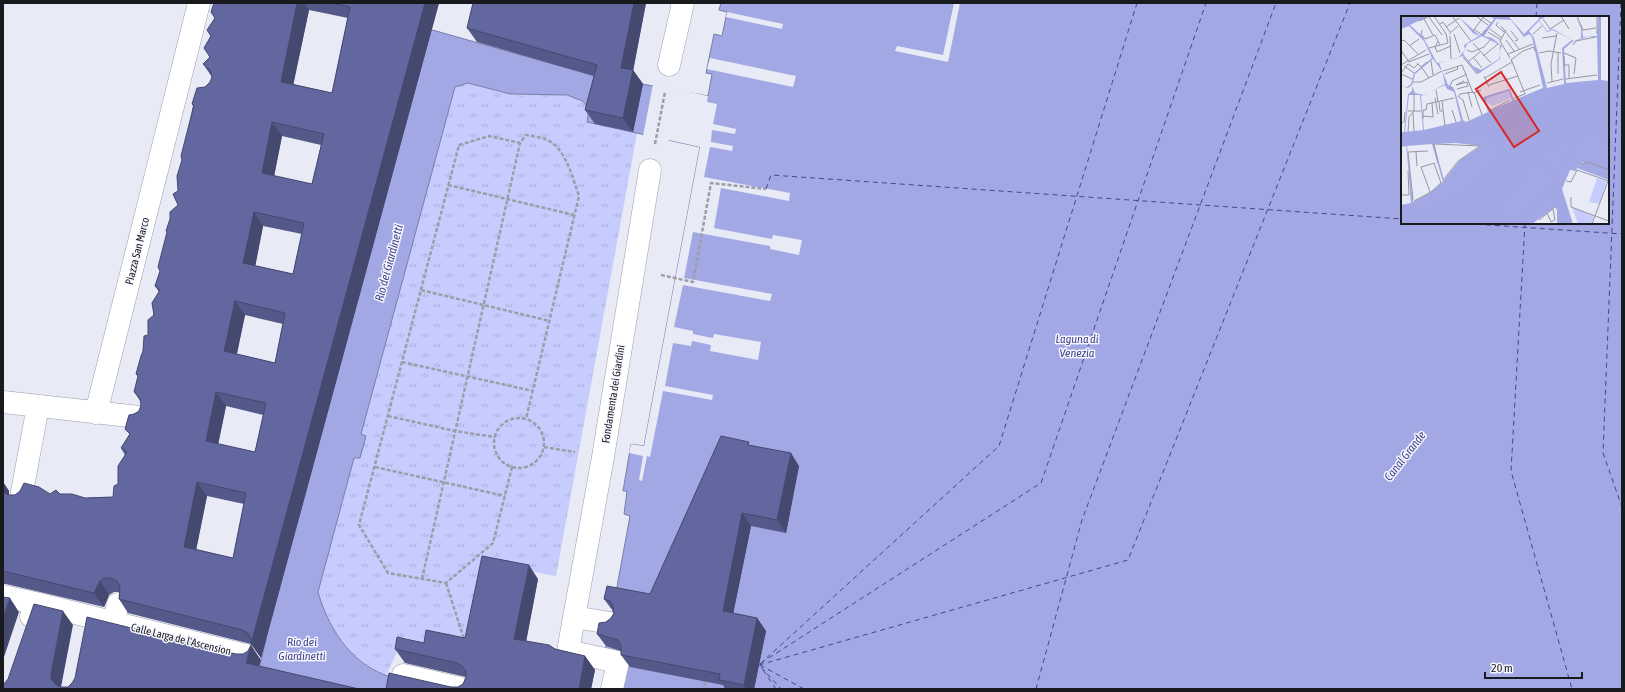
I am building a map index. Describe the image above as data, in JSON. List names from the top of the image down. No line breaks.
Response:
{"streets":{"street":["Piazza San Marco","Fondamenta dei Giardini","Calle Larga de l'Ascension"]},"water":["Rio dei Giardinetti","Laguna di Venezia","Canal Grande"],"scale_bar":"20 m"}
